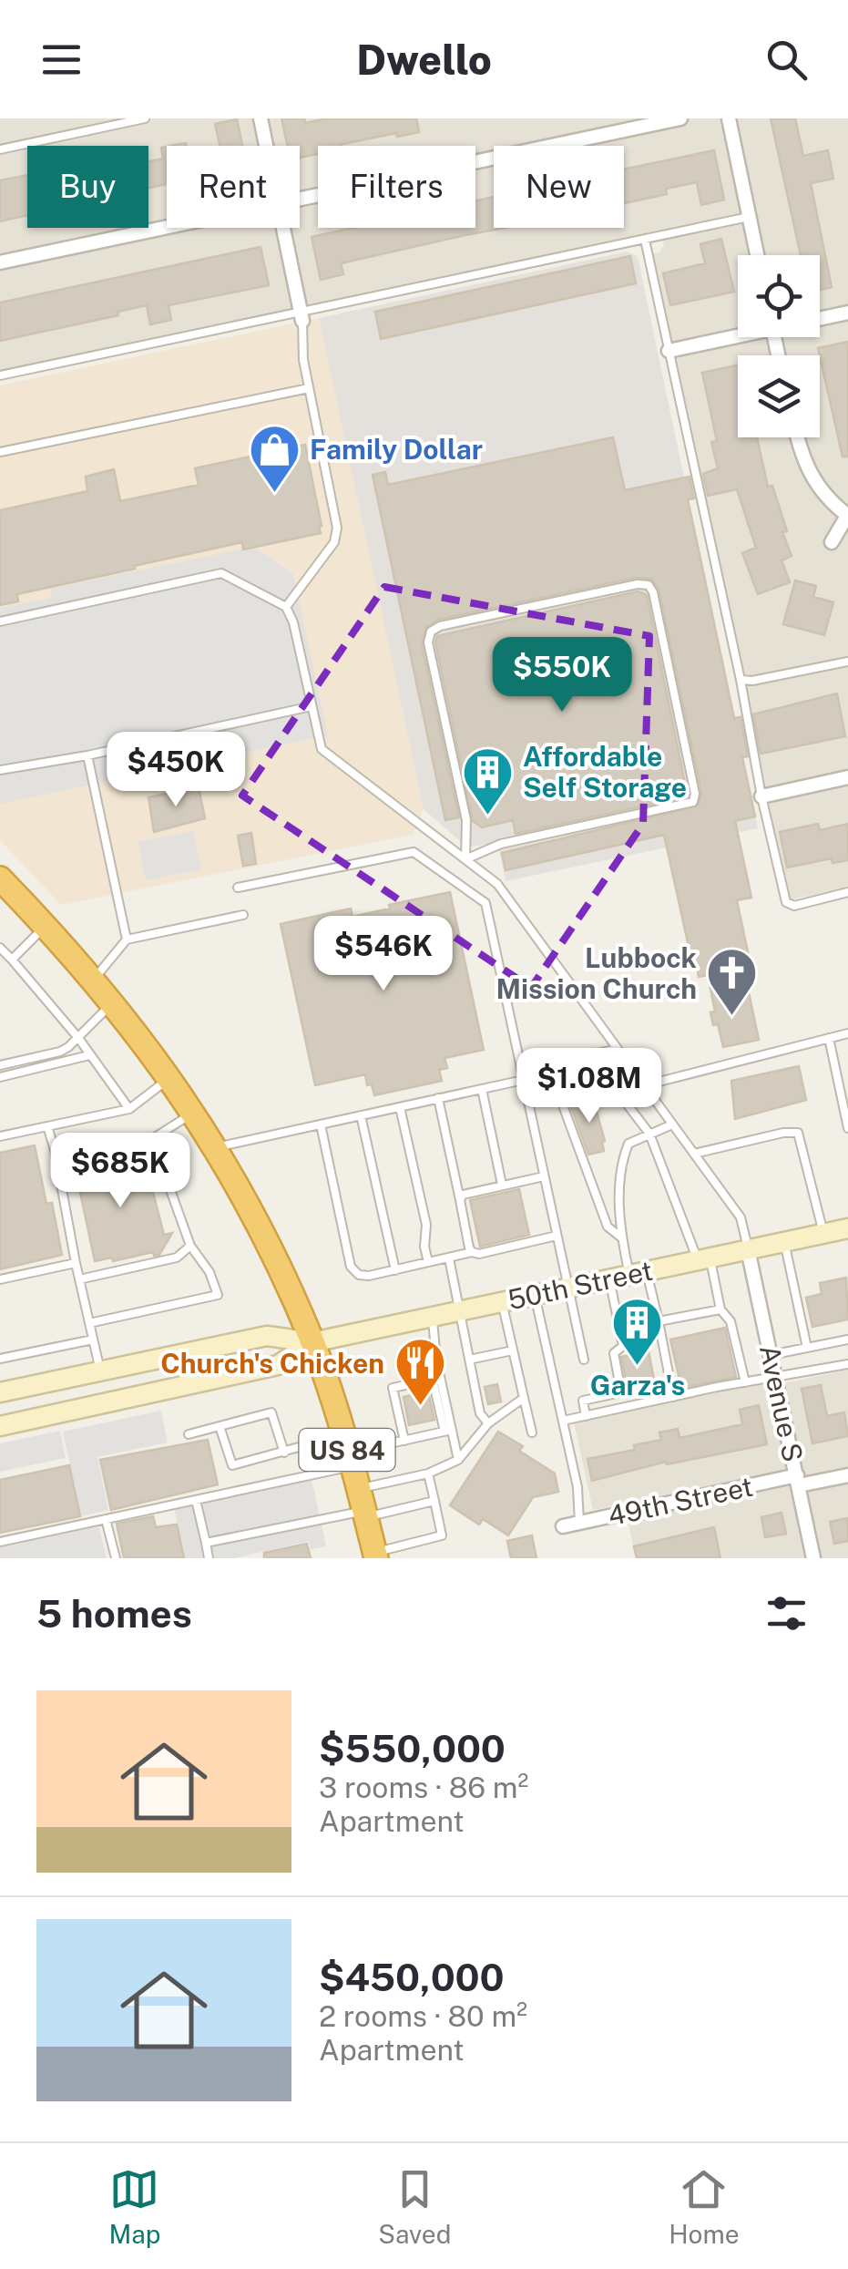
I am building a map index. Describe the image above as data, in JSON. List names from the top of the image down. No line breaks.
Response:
{"streets":{"highway":["US 84"],"main road":["50th Street"],"street":["Avenue S","49th Street"]},"crossings":[["50th Street","Avenue S"],["50th Street","US 84"],["Avenue S","49th Street"]],"places":{"shop":["Family Dollar"],"building":["Affordable Self Storage","Garza's"],"church":["Lubbock Mission Church"],"restaurant":["Church's Chicken"]},"page":{"header":"Dwello","chip":["Buy","Rent","Filters","New"],"price":["$550K","$450K","$546K","$1.08M","$685K"],"heading":"5 homes","list":[{"name":"$550,000","note":"3 rooms · 86 m² · Apartment"},{"name":"$450,000","note":"2 rooms · 80 m² · Apartment"}],"tabs":["Map","Saved","Home"]}}
